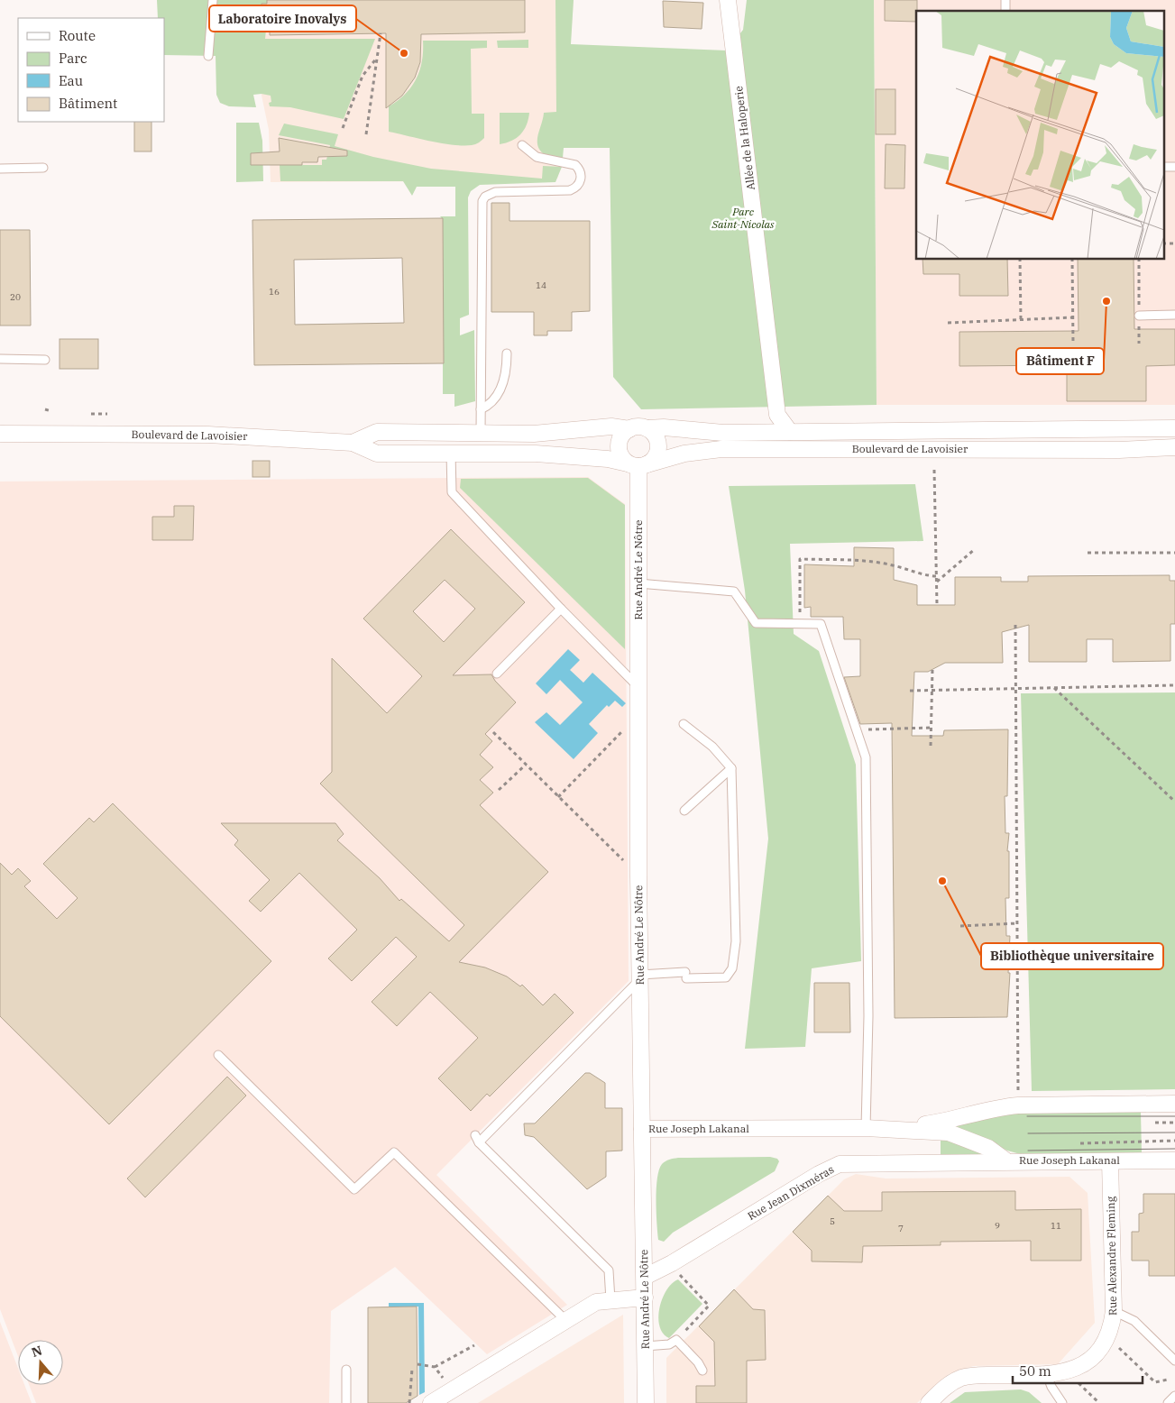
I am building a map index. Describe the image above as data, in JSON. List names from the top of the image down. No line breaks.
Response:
{"streets":{"street":["Allée de la Haloperie","Boulevard de Lavoisier","Rue André Le Nôtre","Rue Joseph Lakanal","Rue Jean Dixméras","Rue Alexandre Fleming"]},"crossings":[["Allée de la Haloperie","Boulevard de Lavoisier"],["Boulevard de Lavoisier","Rue André Le Nôtre"],["Rue André Le Nôtre","Rue Joseph Lakanal"],["Rue André Le Nôtre","Rue Jean Dixméras"],["Rue Joseph Lakanal","Rue Jean Dixméras"],["Rue Joseph Lakanal","Rue Alexandre Fleming"]],"parks":["Parc Saint-Nicolas"],"places":["Laboratoire Inovalys","Bâtiment F","Bibliothèque universitaire"],"house_numbers":["14","16","20","5","9","11","7"],"legend":["Route","Parc","Eau","Bâtiment"],"scale_bar":"50 m","north":"top"}
